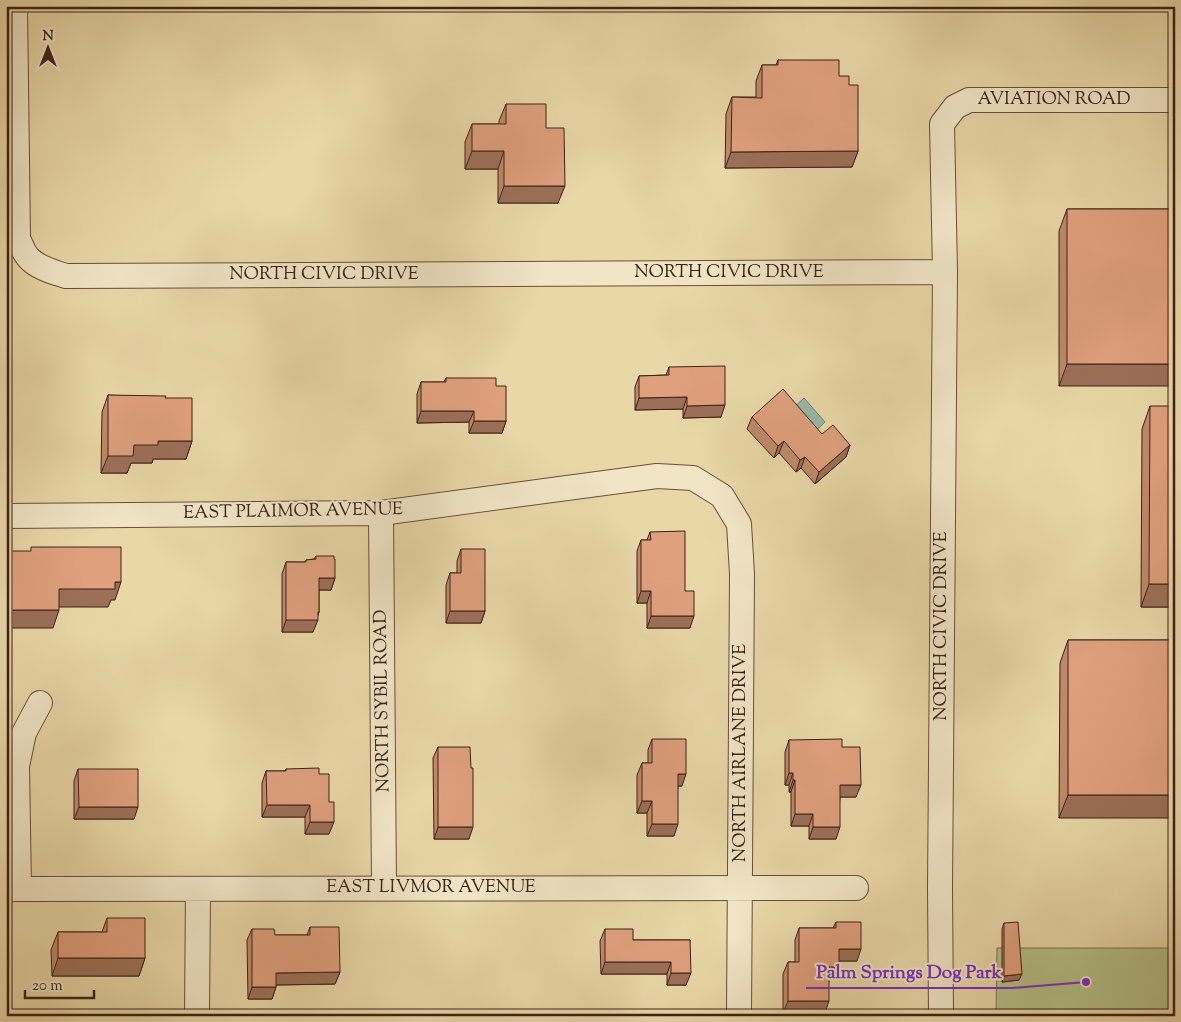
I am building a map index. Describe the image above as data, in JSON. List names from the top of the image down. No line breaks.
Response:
{"streets":{"street":["AVIATION ROAD","NORTH CIVIC DRIVE","EAST PLAIMOR AVENUE","NORTH SYBIL ROAD","NORTH AIRLANE DRIVE","EAST LIVMOR AVENUE"]},"crossings":[["AVIATION ROAD","NORTH CIVIC DRIVE"],["EAST PLAIMOR AVENUE","NORTH SYBIL ROAD"],["EAST PLAIMOR AVENUE","NORTH AIRLANE DRIVE"],["NORTH SYBIL ROAD","EAST LIVMOR AVENUE"],["NORTH AIRLANE DRIVE","EAST LIVMOR AVENUE"]],"places":["Palm Springs Dog Park"],"scale_bar":"20 m","north":"top"}
